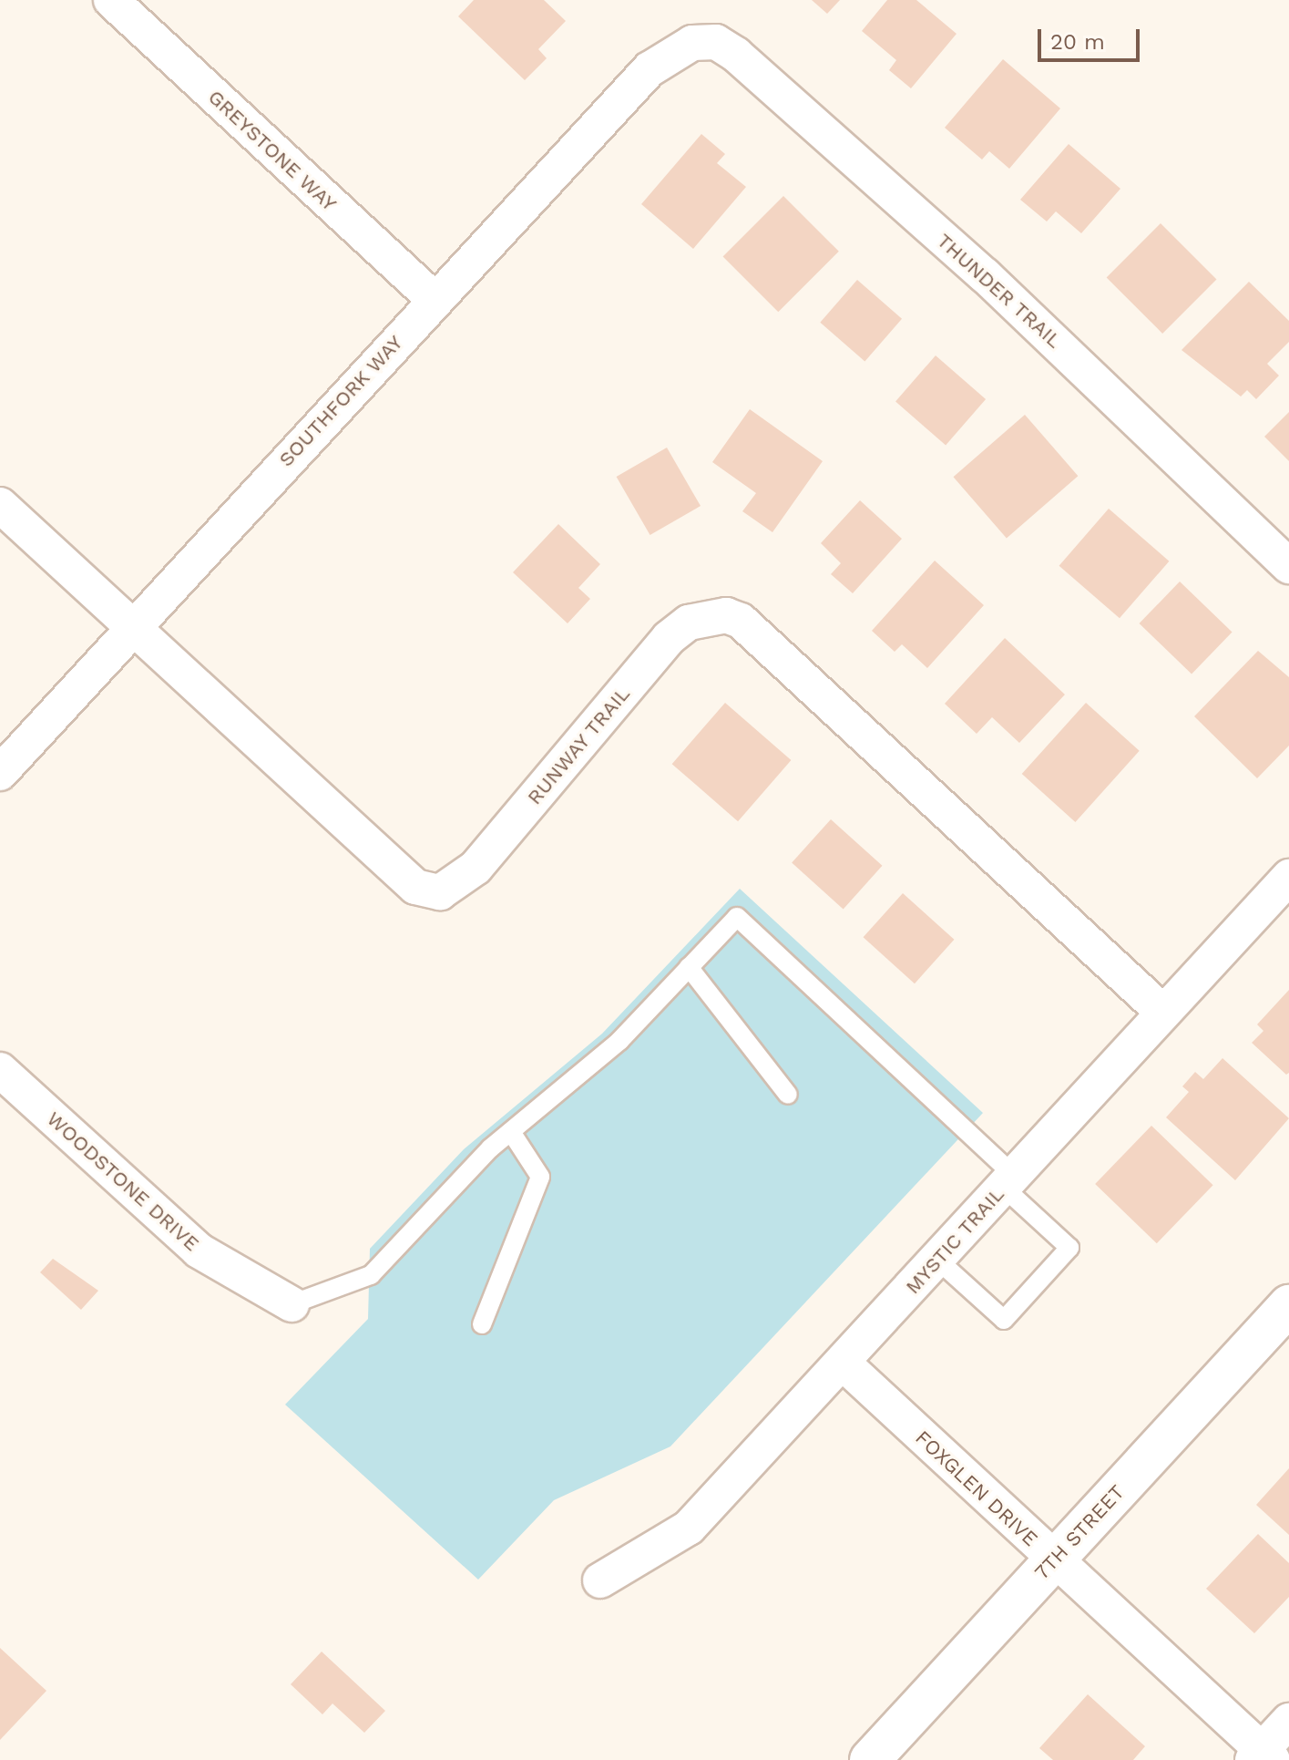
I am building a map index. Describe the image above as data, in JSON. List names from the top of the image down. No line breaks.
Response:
{"streets":{"street":["GREYSTONE WAY","THUNDER TRAIL","SOUTHFORK WAY","RUNWAY TRAIL","WOODSTONE DRIVE","MYSTIC TRAIL","FOXGLEN DRIVE","7TH STREET"]},"crossings":[["GREYSTONE WAY","SOUTHFORK WAY"],["THUNDER TRAIL","SOUTHFORK WAY"],["SOUTHFORK WAY","RUNWAY TRAIL"],["RUNWAY TRAIL","MYSTIC TRAIL"],["MYSTIC TRAIL","FOXGLEN DRIVE"],["FOXGLEN DRIVE","7TH STREET"]],"scale_bar":"20 m"}
